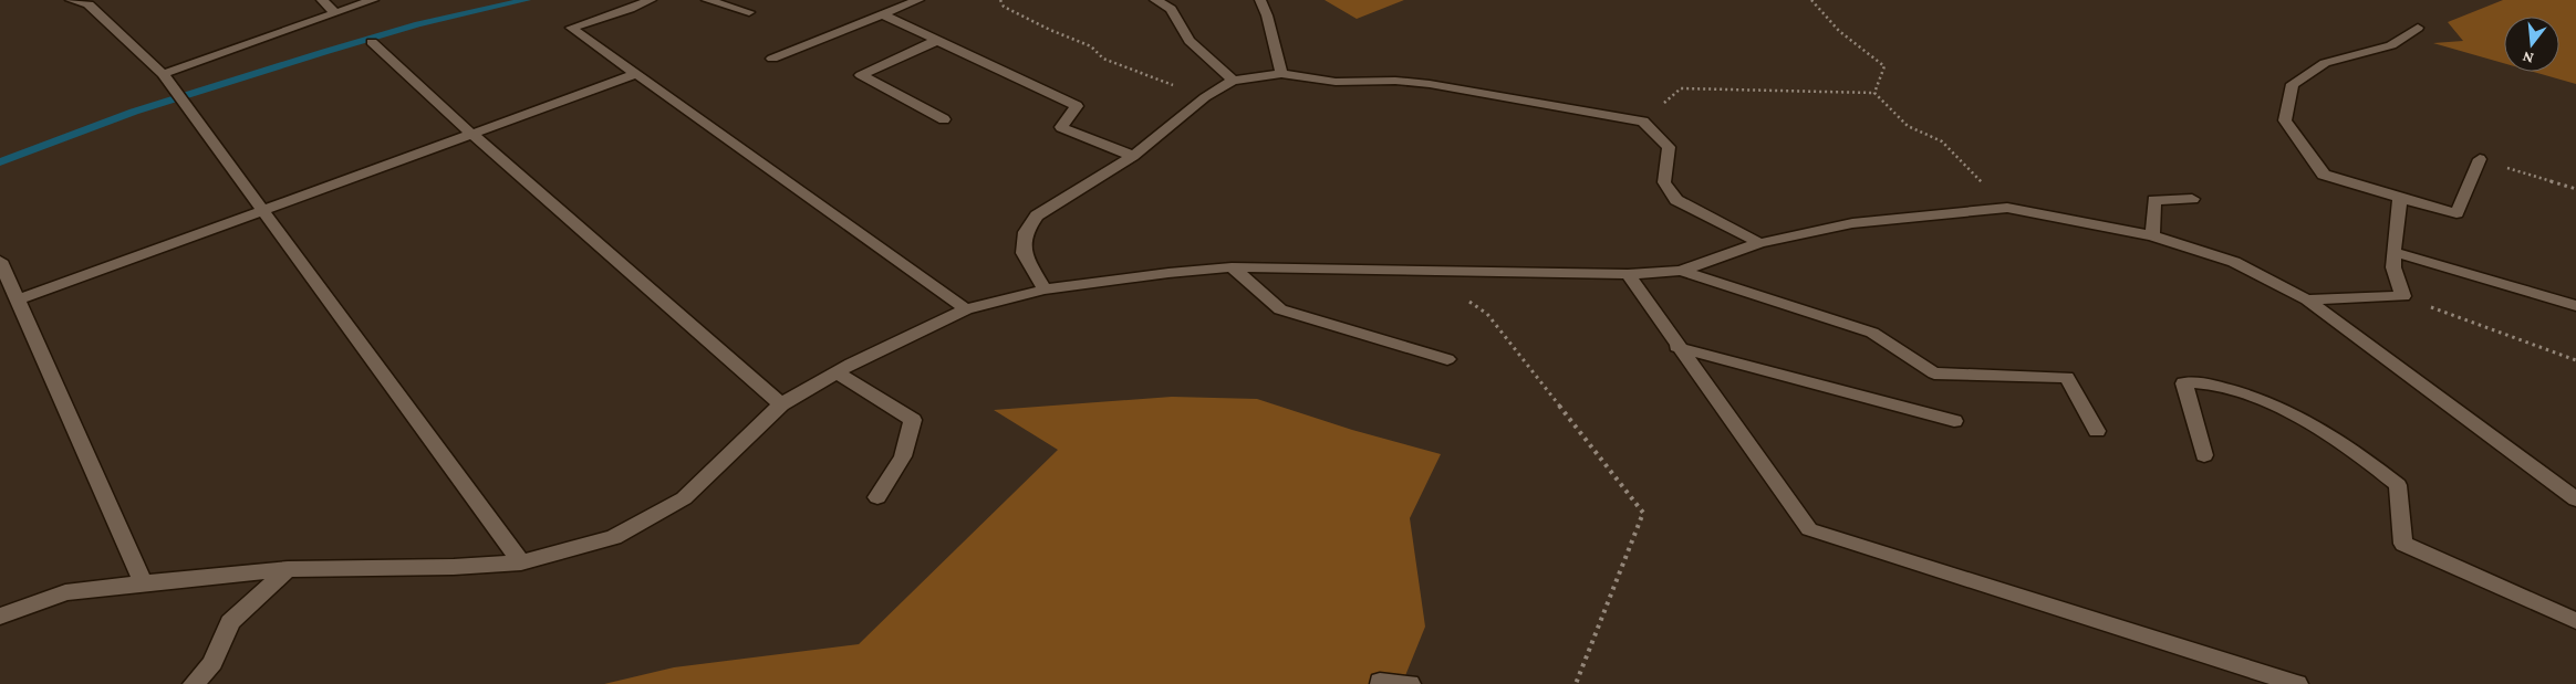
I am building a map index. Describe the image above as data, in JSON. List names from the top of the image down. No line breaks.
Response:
{"north":"bottom"}
